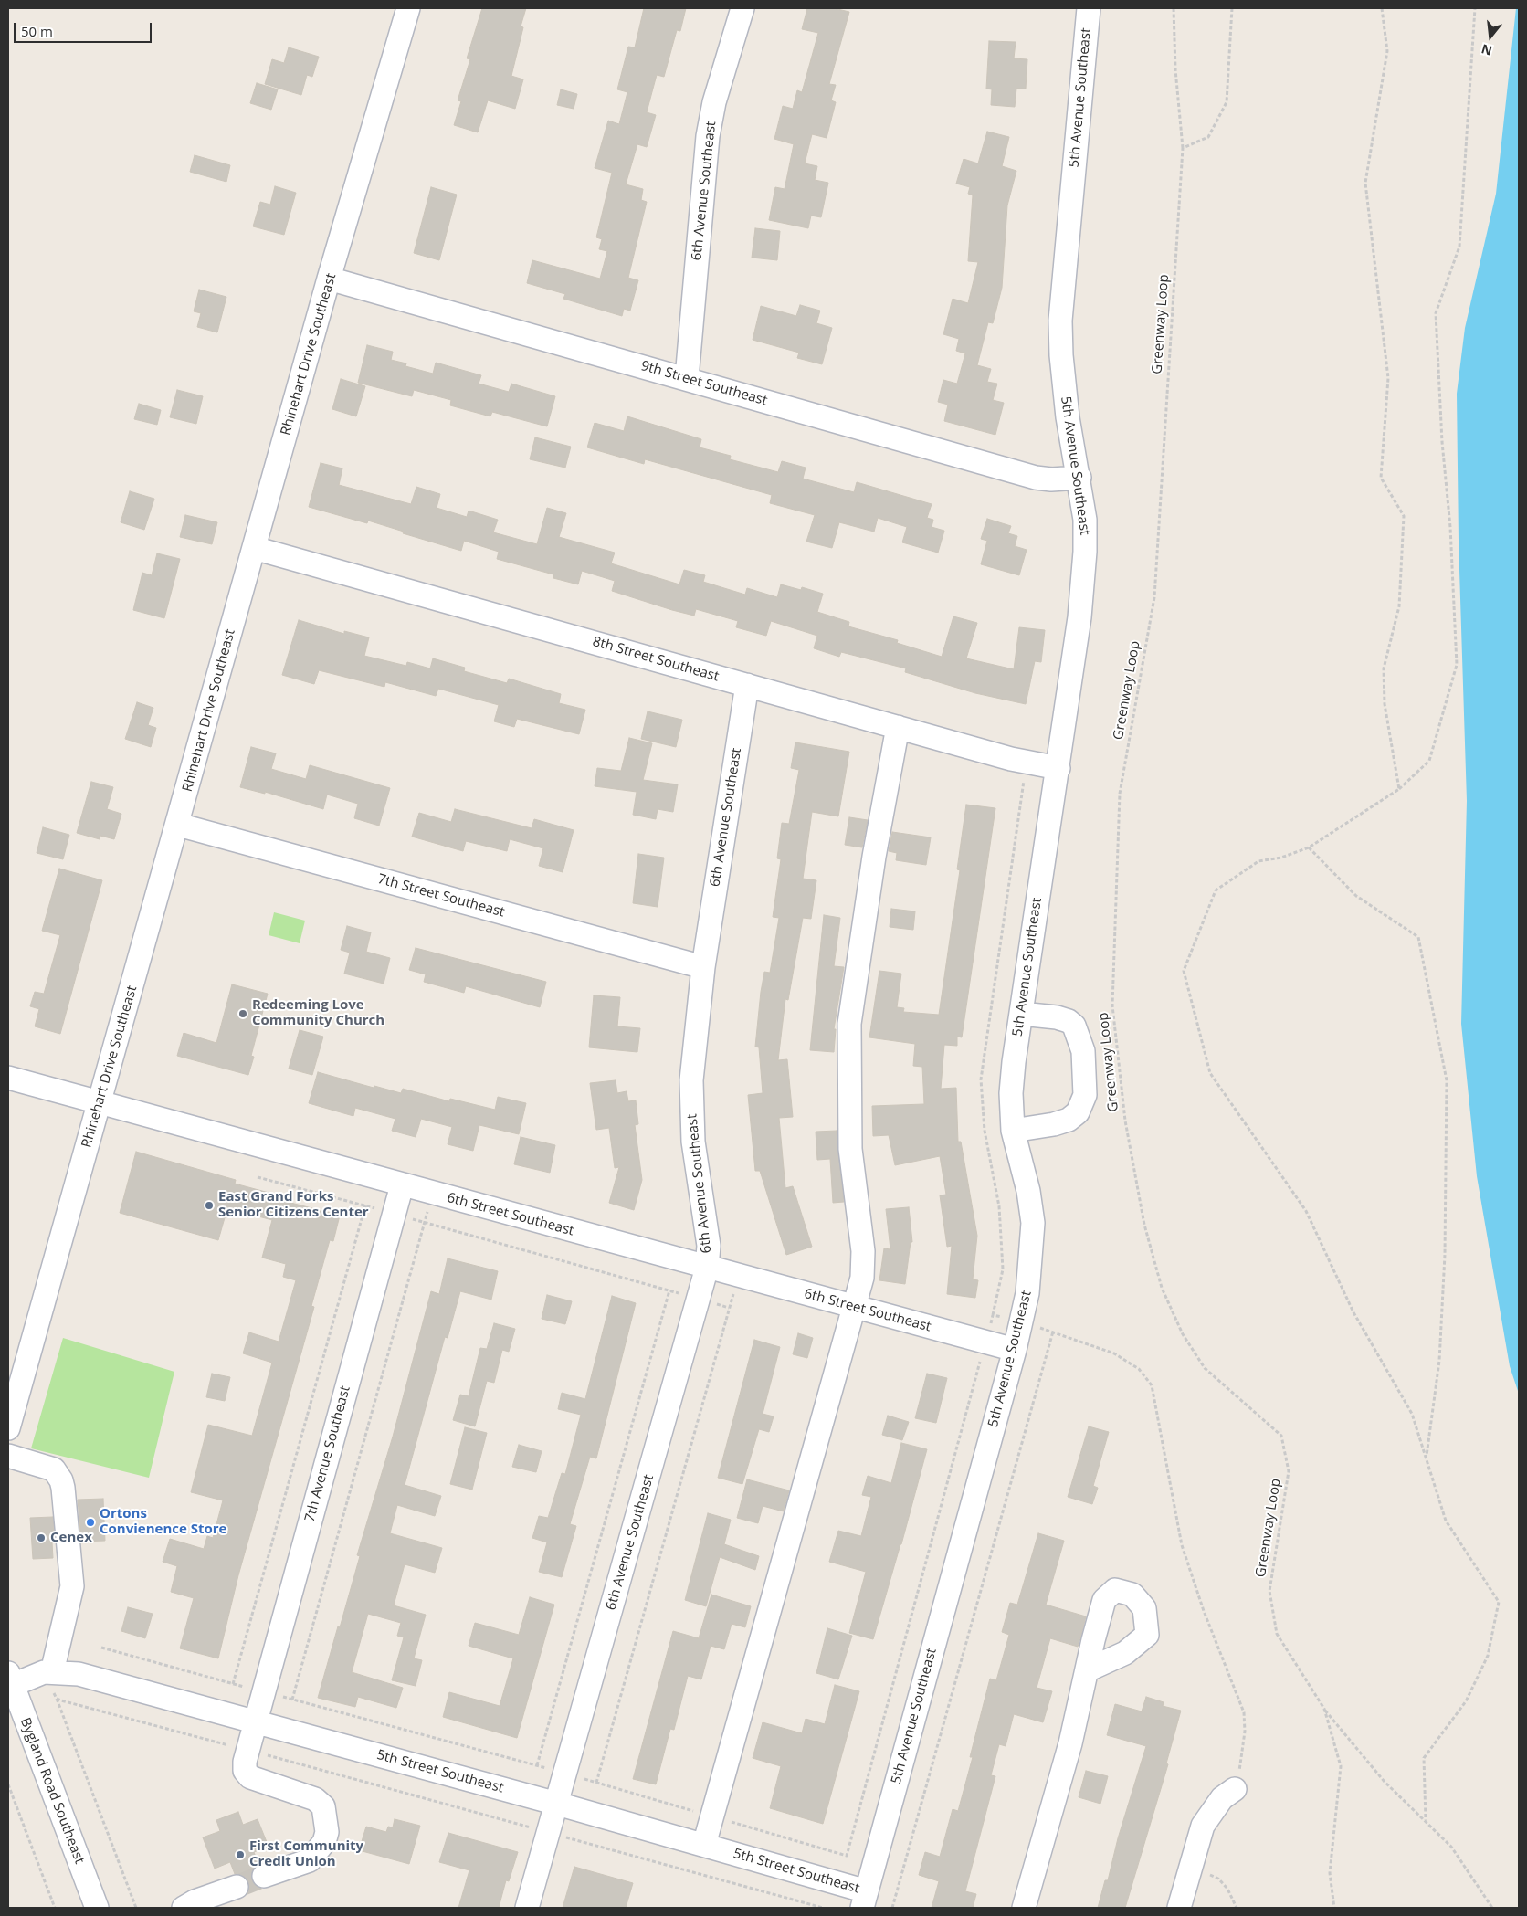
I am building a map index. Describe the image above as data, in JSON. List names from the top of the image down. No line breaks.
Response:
{"streets":{"street":["5th Avenue Southeast","6th Avenue Southeast","Rhinehart Drive Southeast","9th Street Southeast","8th Street Southeast","7th Street Southeast","6th Street Southeast","7th Avenue Southeast","5th Street Southeast","Bygland Road Southeast"],"path":["Greenway Loop"]},"crossings":[["5th Avenue Southeast","9th Street Southeast"],["5th Avenue Southeast","8th Street Southeast"],["5th Avenue Southeast","6th Street Southeast"],["5th Avenue Southeast","5th Street Southeast"],["6th Avenue Southeast","9th Street Southeast"],["6th Avenue Southeast","8th Street Southeast"],["6th Avenue Southeast","7th Street Southeast"],["6th Avenue Southeast","6th Street Southeast"],["6th Avenue Southeast","5th Street Southeast"],["Rhinehart Drive Southeast","9th Street Southeast"],["Rhinehart Drive Southeast","8th Street Southeast"],["Rhinehart Drive Southeast","7th Street Southeast"],["Rhinehart Drive Southeast","6th Street Southeast"],["6th Street Southeast","7th Avenue Southeast"],["7th Avenue Southeast","5th Street Southeast"],["5th Street Southeast","Bygland Road Southeast"]],"places":["Redeeming Love Community Church","East Grand Forks Senior Citizens Center","Ortons Convienence Store","Cenex","First Community Credit Union"],"scale_bar":"50 m","north":"bottom"}
